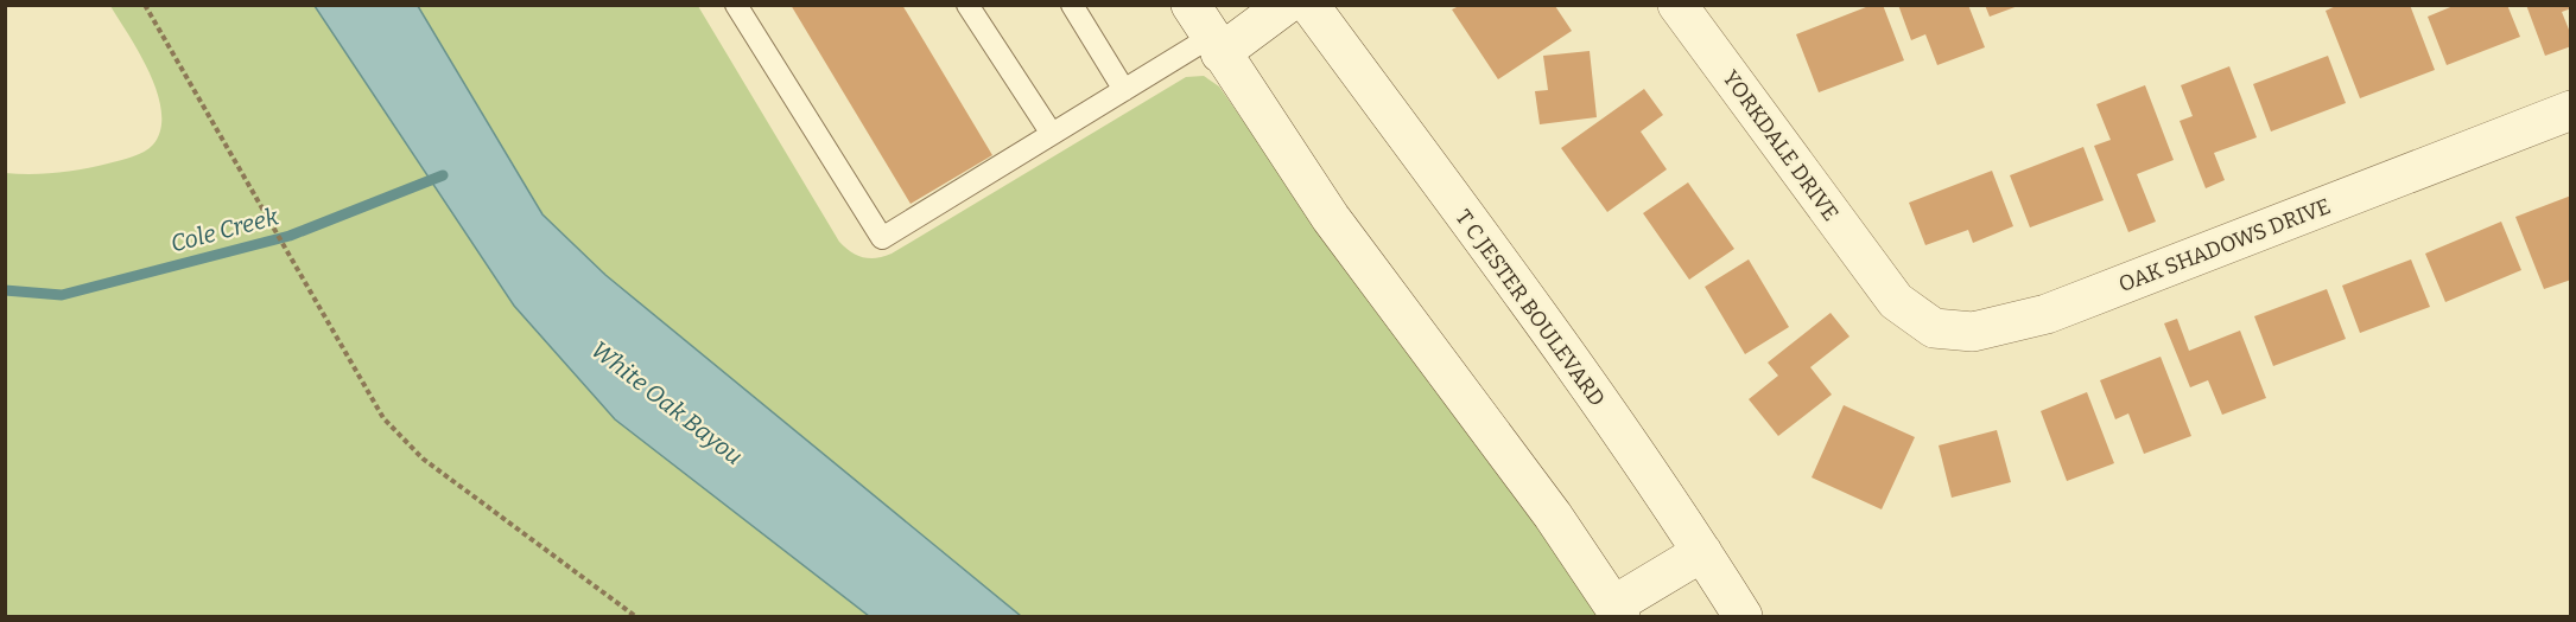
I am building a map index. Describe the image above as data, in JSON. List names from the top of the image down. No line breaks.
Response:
{"streets":{"main road":["YORKDALE DRIVE","OAK SHADOWS DRIVE","T C JESTER BOULEVARD"]},"crossings":[["YORKDALE DRIVE","OAK SHADOWS DRIVE"]],"water":["Cole Creek","White Oak Bayou"]}
